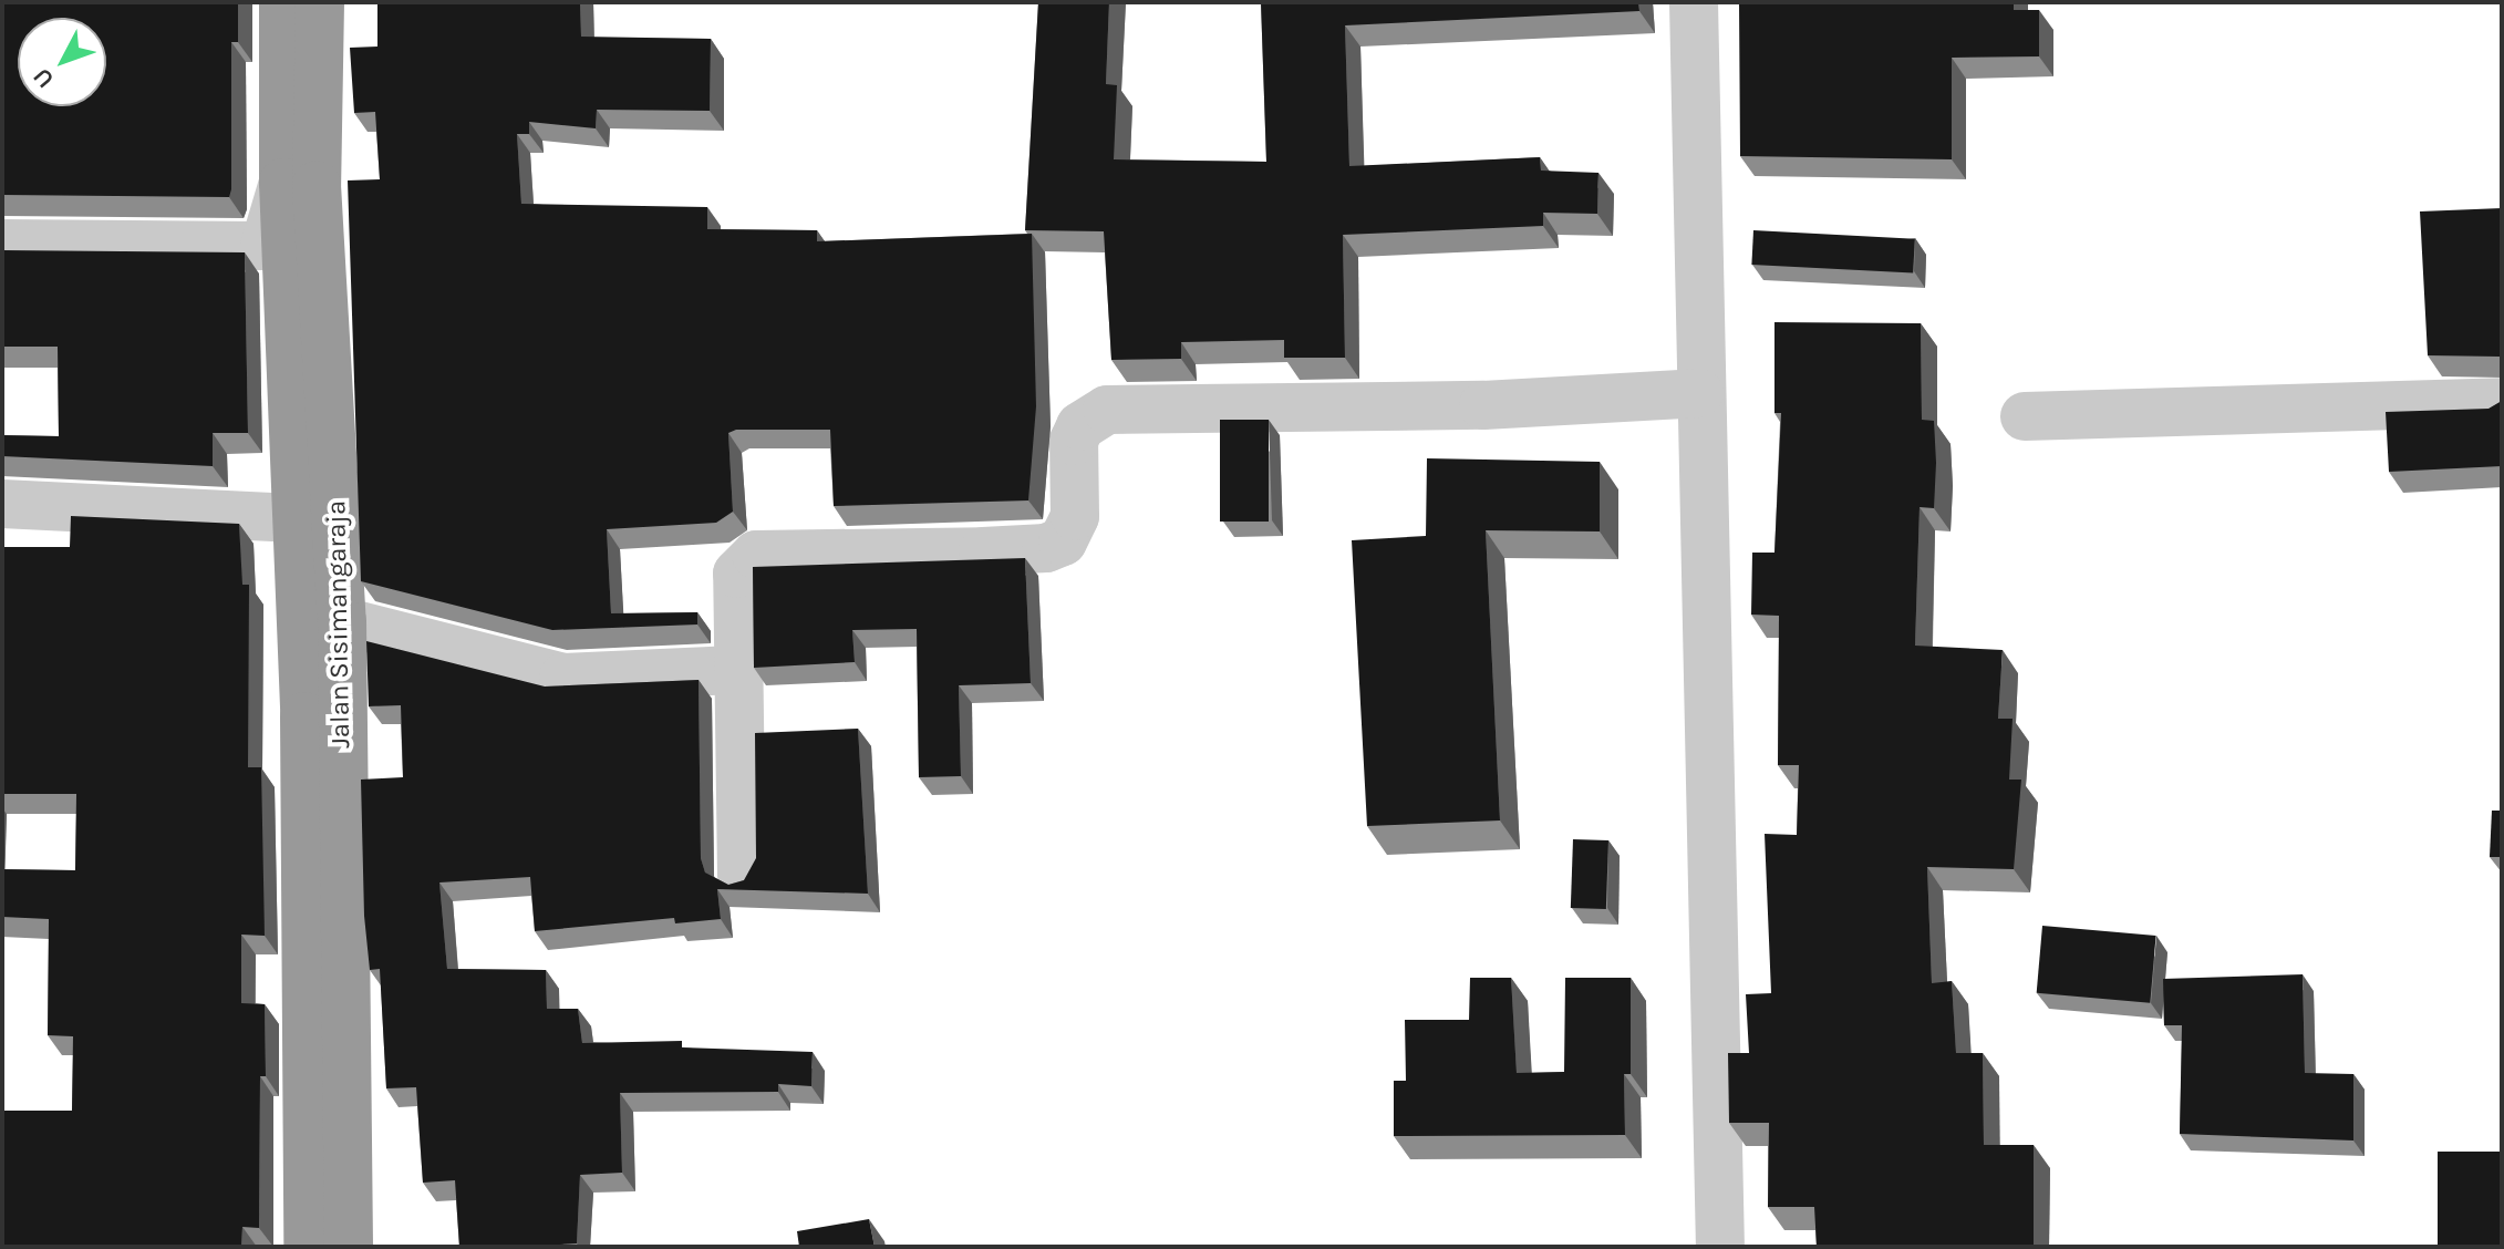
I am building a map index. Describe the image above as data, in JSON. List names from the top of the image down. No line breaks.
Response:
{"streets":{"highway":["Jalan Sisimangaraja"]},"north":"bottom left"}
